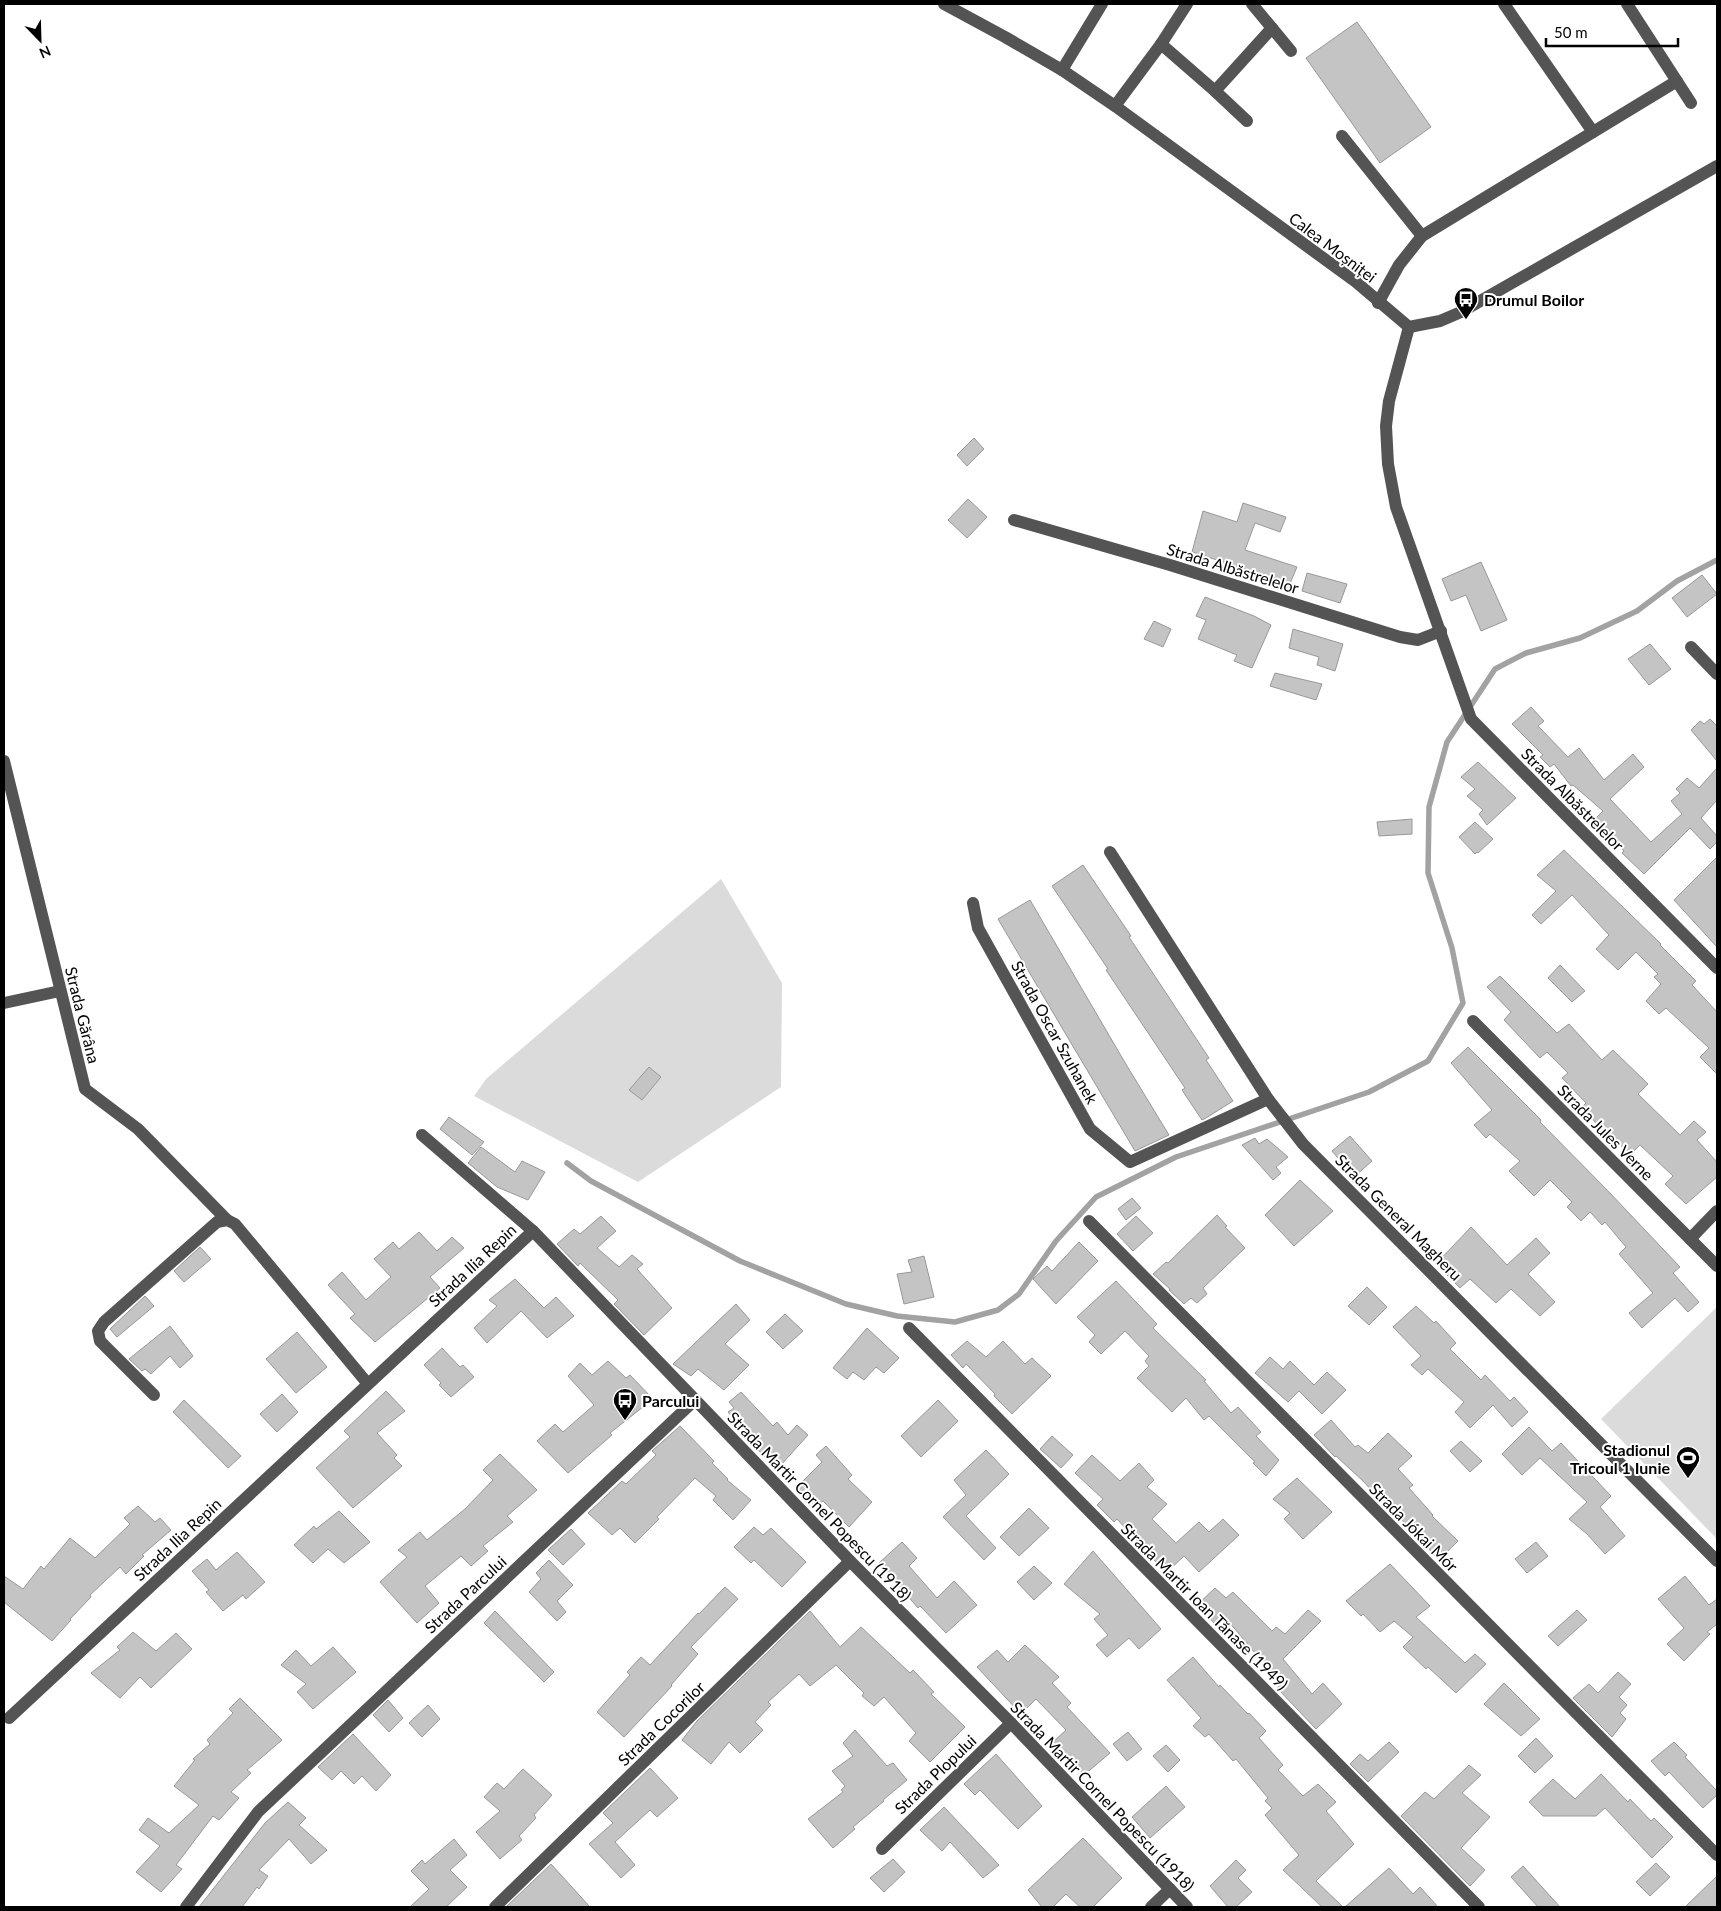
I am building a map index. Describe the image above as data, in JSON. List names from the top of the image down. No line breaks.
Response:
{"streets":{"street":["Calea Moșniței","Strada Albăstrelelor","Strada Gărâna","Strada Oscar Szuhanek","Strada Jules Verne","Strada General Magheru","Strada Ilia Repin","Strada Martir Cornel Popescu (1918)","Strada Jókai Mór","Strada Parcului","Strada Martir Ioan Tănase (1949)","Strada Cocorilor","Strada Plopului"]},"crossings":[["Calea Moșniței","Strada Albăstrelelor"],["Strada Oscar Szuhanek","Strada General Magheru"],["Strada Ilia Repin","Strada Martir Cornel Popescu (1918)"],["Strada Martir Cornel Popescu (1918)","Strada Parcului"],["Strada Martir Cornel Popescu (1918)","Strada Cocorilor"],["Strada Martir Cornel Popescu (1918)","Strada Plopului"]],"places":{"bus stop":["Drumul Boilor","Parcului"],"sports":["Stadionul Tricoul 1 Iunie"]},"scale_bar":"50 m","north":"bottom right"}
